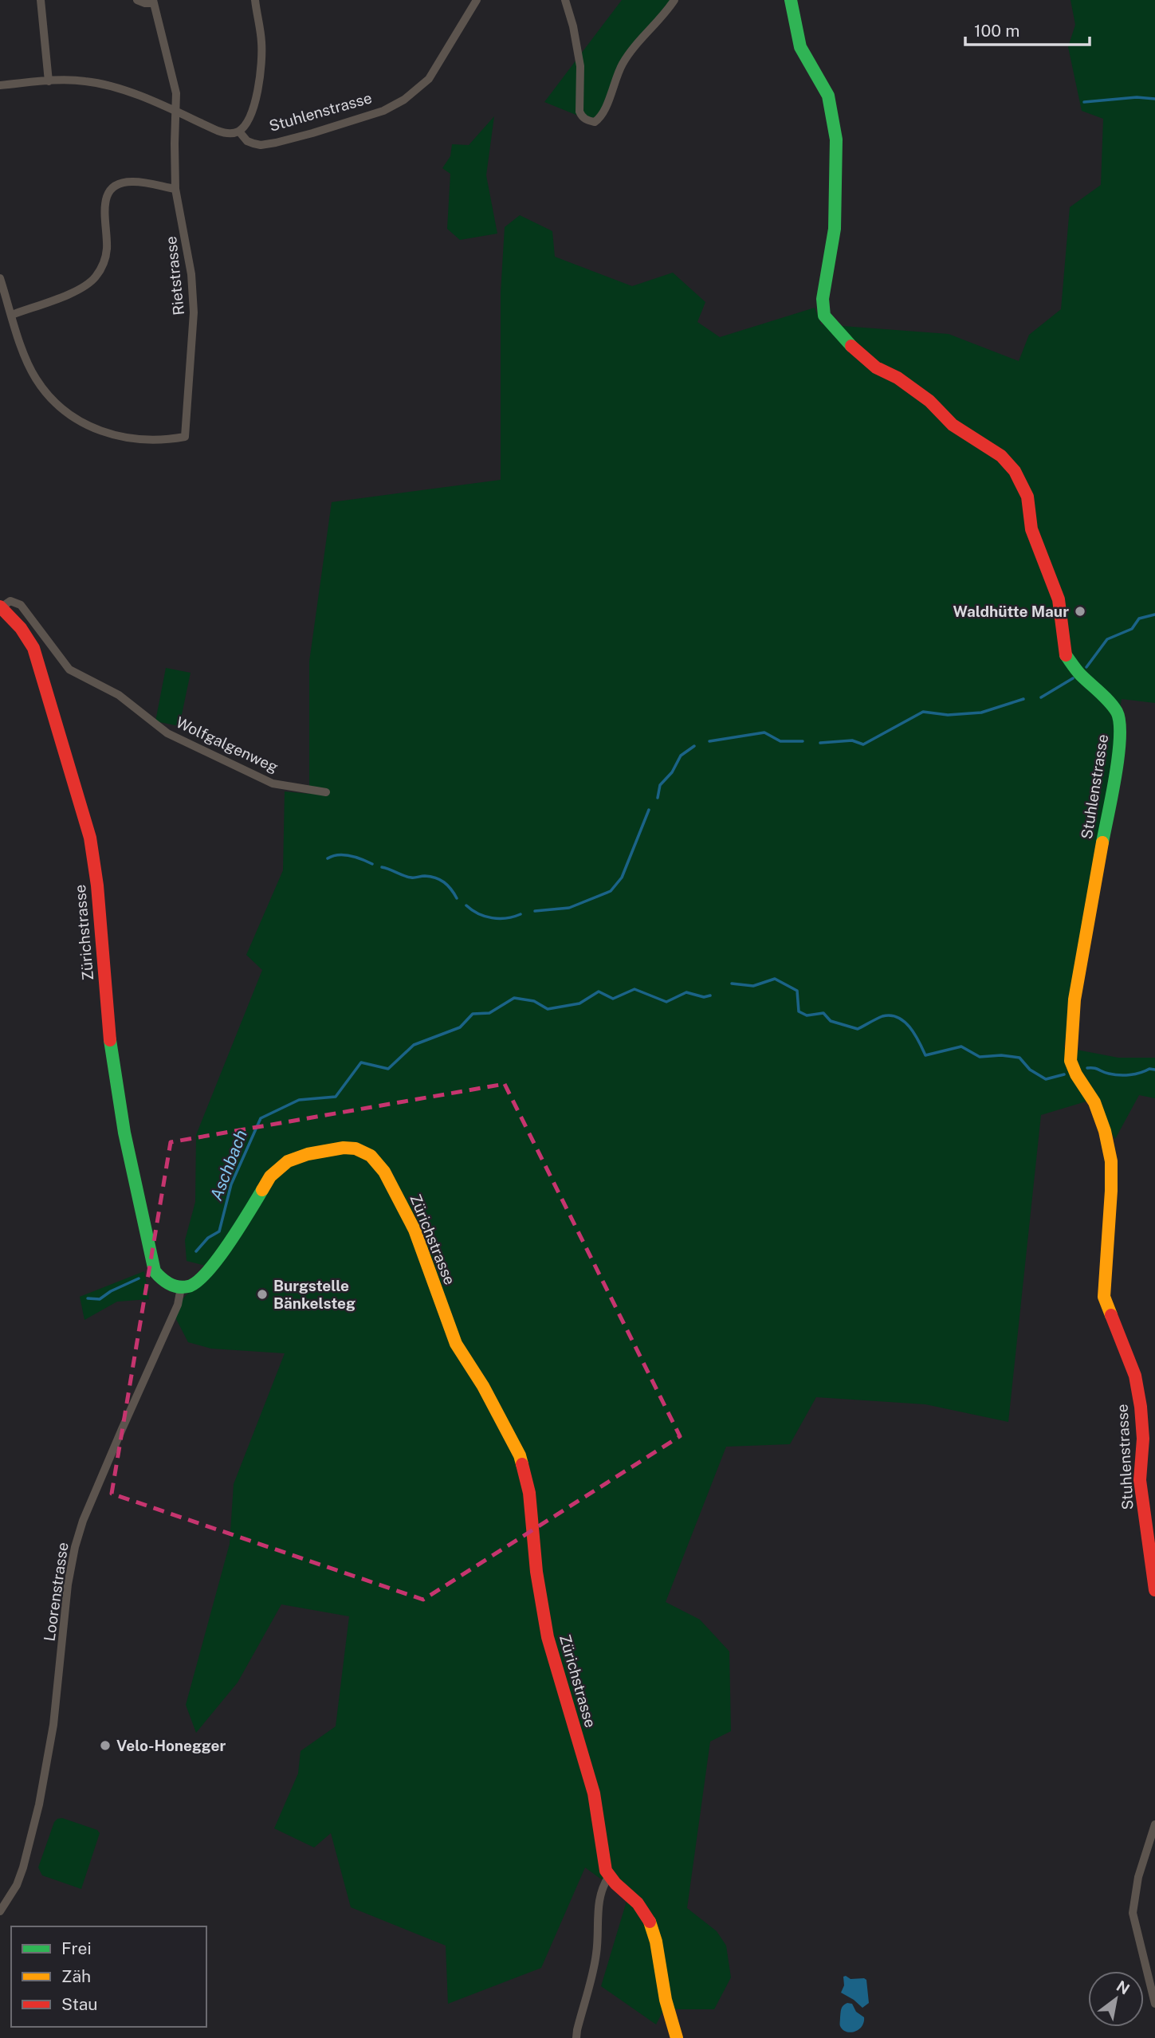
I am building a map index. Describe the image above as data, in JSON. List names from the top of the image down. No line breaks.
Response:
{"streets":{"street":["Stuhlenstrasse","Rietstrasse","Wolfgalgenweg","Zürichstrasse","Loorenstrasse"]},"crossings":[["Stuhlenstrasse","Rietstrasse"],["Wolfgalgenweg","Zürichstrasse"],["Zürichstrasse","Loorenstrasse"]],"water":["Aschbach"],"places":["Waldhütte Maur","Burgstelle Bänkelsteg","Velo-Honegger"],"legend":["Frei","Zäh","Stau"],"scale_bar":"100 m","north":"top right"}
